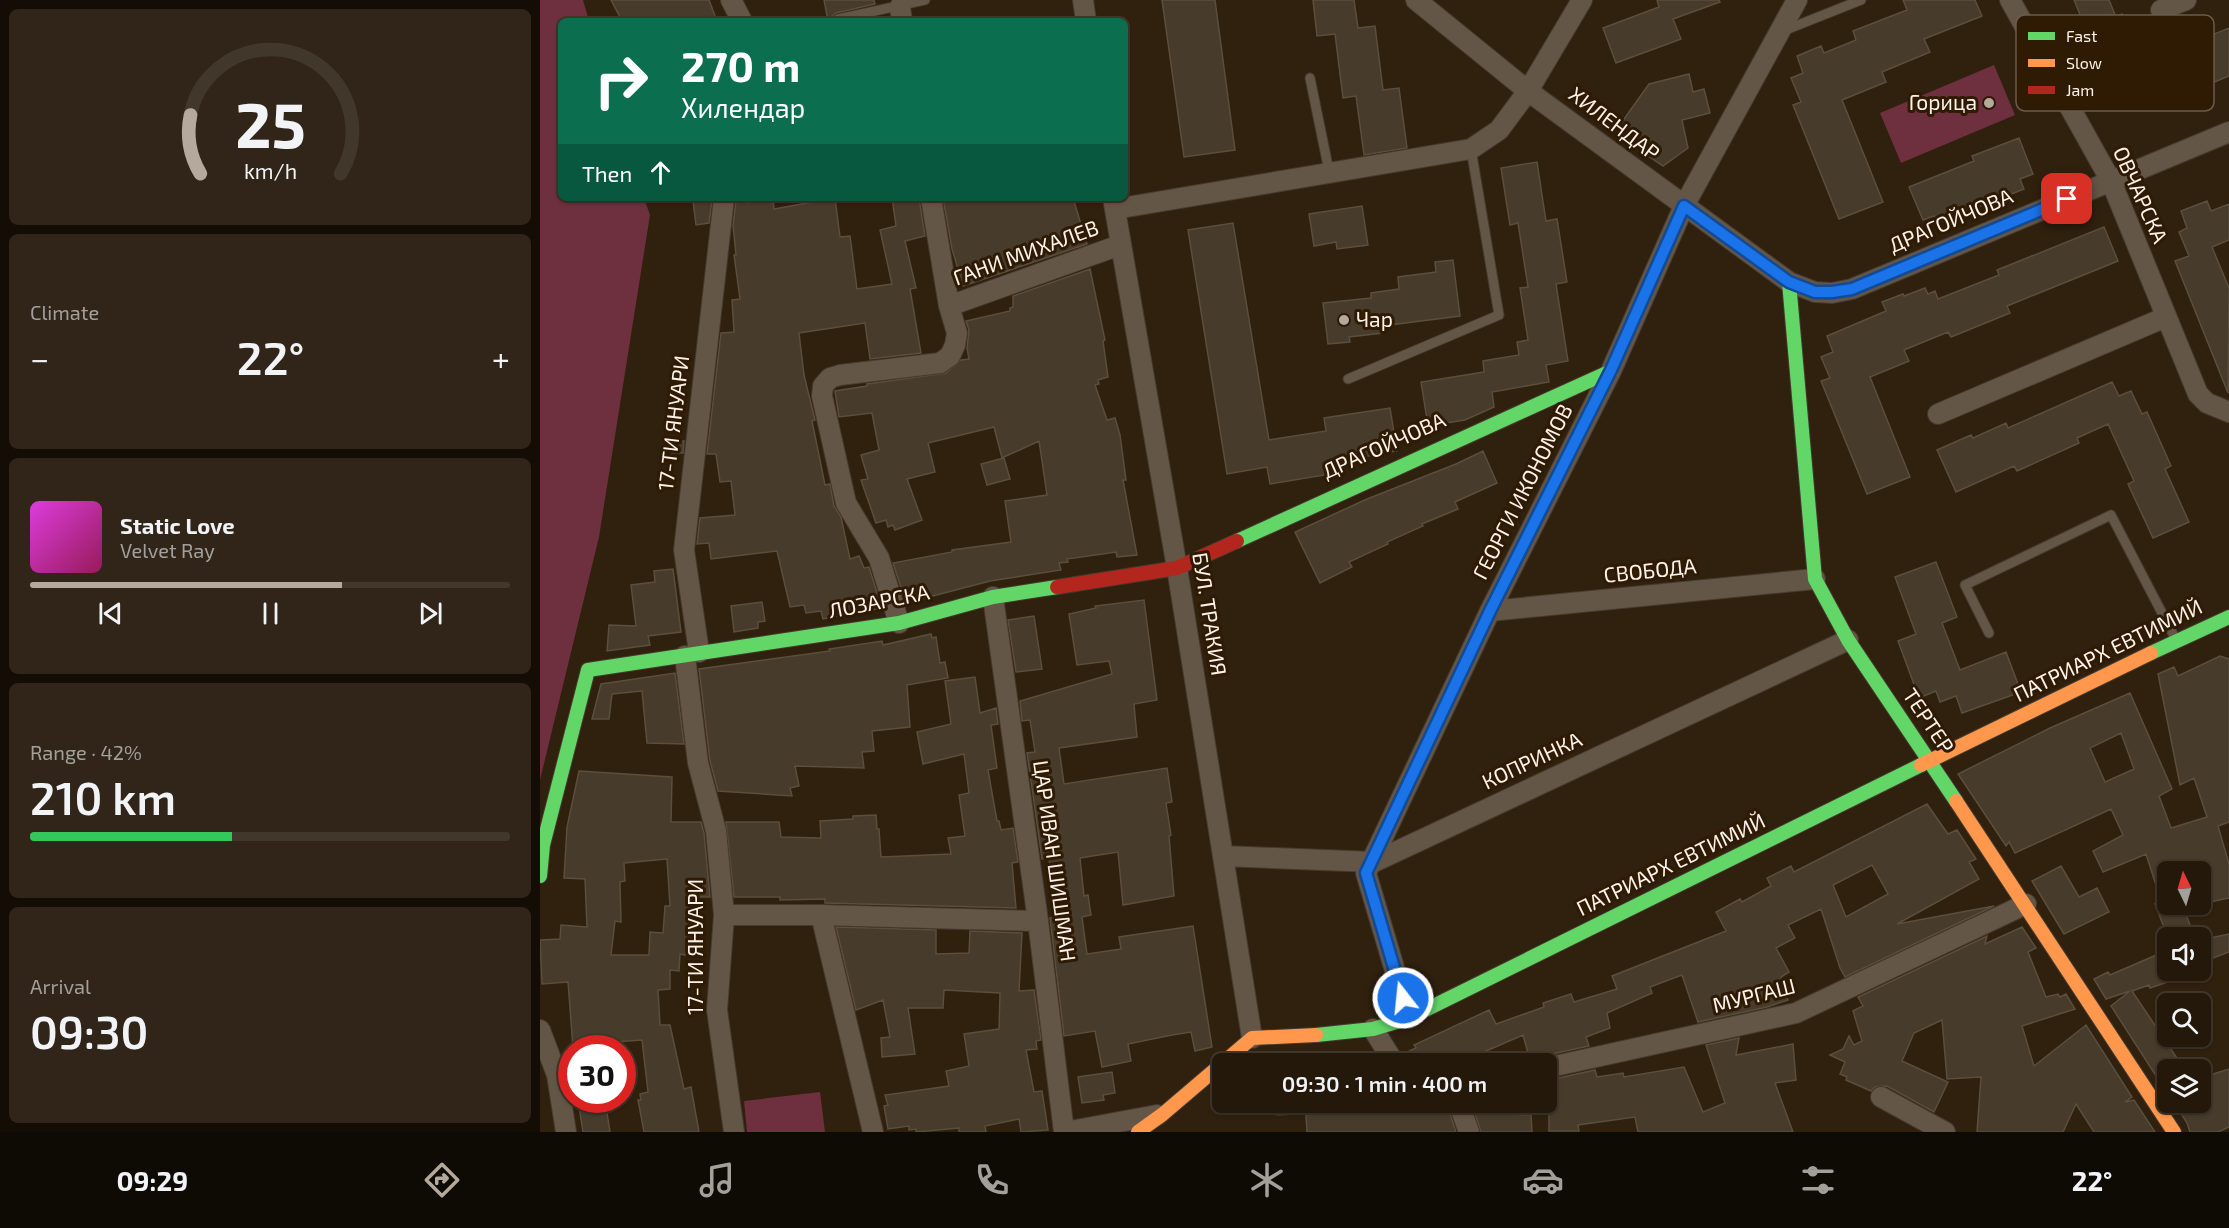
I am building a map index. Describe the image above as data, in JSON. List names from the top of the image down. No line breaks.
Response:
{"streets":{"street":["ХИЛЕНДАР","ОВЧАРСКА","ДРАГОЙЧОВА","ГАНИ МИХАЛЕВ","17-ТИ ЯНУАРИ","ГЕОРГИ ИКОНОМОВ","СВОБОДА","ЛОЗАРСКА","БУЛ. ТРАКИЯ","ПАТРИАРХ ЕВТИМИЙ","ТЕРТЕР","КОПРИНКА","ЦАР ИВАН ШИШМАН","МУРГАШ"]},"crossings":[["ХИЛЕНДАР","ДРАГОЙЧОВА"],["ХИЛЕНДАР","ГЕОРГИ ИКОНОМОВ"],["ХИЛЕНДАР","ТЕРТЕР"],["ОВЧАРСКА","ДРАГОЙЧОВА"],["ДРАГОЙЧОВА","ГЕОРГИ ИКОНОМОВ"],["ДРАГОЙЧОВА","ЛОЗАРСКА"],["ДРАГОЙЧОВА","БУЛ. ТРАКИЯ"],["ДРАГОЙЧОВА","ТЕРТЕР"],["ГАНИ МИХАЛЕВ","БУЛ. ТРАКИЯ"],["17-ТИ ЯНУАРИ","ЛОЗАРСКА"],["ГЕОРГИ ИКОНОМОВ","СВОБОДА"],["ГЕОРГИ ИКОНОМОВ","ПАТРИАРХ ЕВТИМИЙ"],["ГЕОРГИ ИКОНОМОВ","КОПРИНКА"],["СВОБОДА","ТЕРТЕР"],["ЛОЗАРСКА","БУЛ. ТРАКИЯ"],["ЛОЗАРСКА","ЦАР ИВАН ШИШМАН"],["БУЛ. ТРАКИЯ","ПАТРИАРХ ЕВТИМИЙ"],["БУЛ. ТРАКИЯ","КОПРИНКА"],["ПАТРИАРХ ЕВТИМИЙ","ТЕРТЕР"],["ТЕРТЕР","КОПРИНКА"],["ТЕРТЕР","МУРГАШ"]],"places":["Горица","Чар"],"legend":["Fast","Slow","Jam"],"north":"top","page":{"turn":["270 m","Хилендар"],"then":"Then","tile":["Climate",["Range · 42%","210 km"],["Arrival","09:30"]],"heat":["−","22°","+"],"song":["Static Love","Velvet Ray"],"limit":"30","trip":"09:30 · 1 min · 400 m","tabs":["09:29","22°"],"gauge":["25","km/h"]}}
